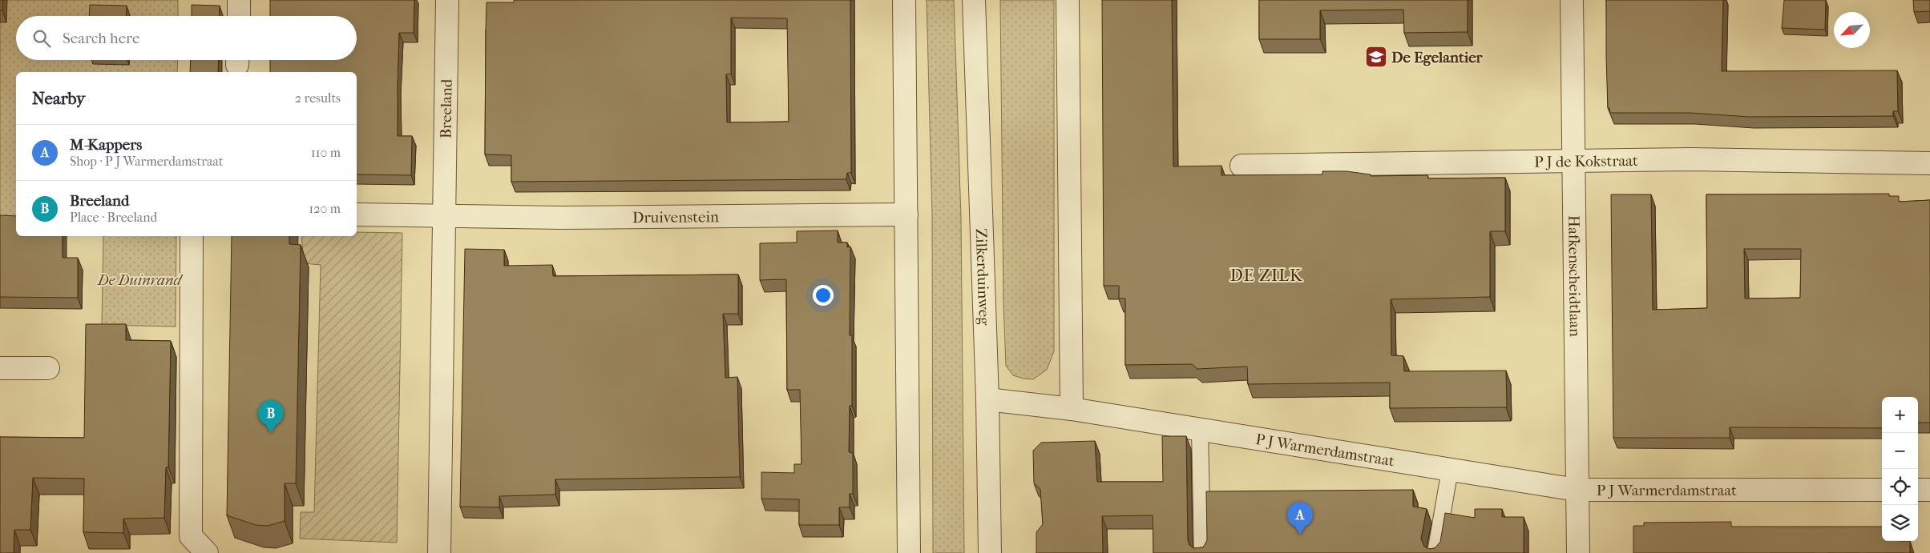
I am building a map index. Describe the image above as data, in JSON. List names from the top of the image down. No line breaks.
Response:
{"streets":{"street":["Breeland","P J de Kokstraat","Druivenstein","Zilkerduinweg","Hafkenscheidtlaan","P J Warmerdamstraat"]},"crossings":[["Breeland","Druivenstein"],["P J de Kokstraat","Hafkenscheidtlaan"],["Zilkerduinweg","P J Warmerdamstraat"],["Hafkenscheidtlaan","P J Warmerdamstraat"]],"districts":["DE ZILK"],"parks":["De Duinrand"],"places":{"school or university":["De Egelantier"]},"north":"bottom left","page":{"search":"Search here","heading":["Nearby","2 results"],"list":[{"mark":"A","name":"M-Kappers","note":"Shop · P J Warmerdamstraat","value":"110 m"},{"mark":"B","name":"Breeland","note":"Place · Breeland","value":"120 m"}],"map_buttons":["+","−"],"pins":["B","A"]}}
